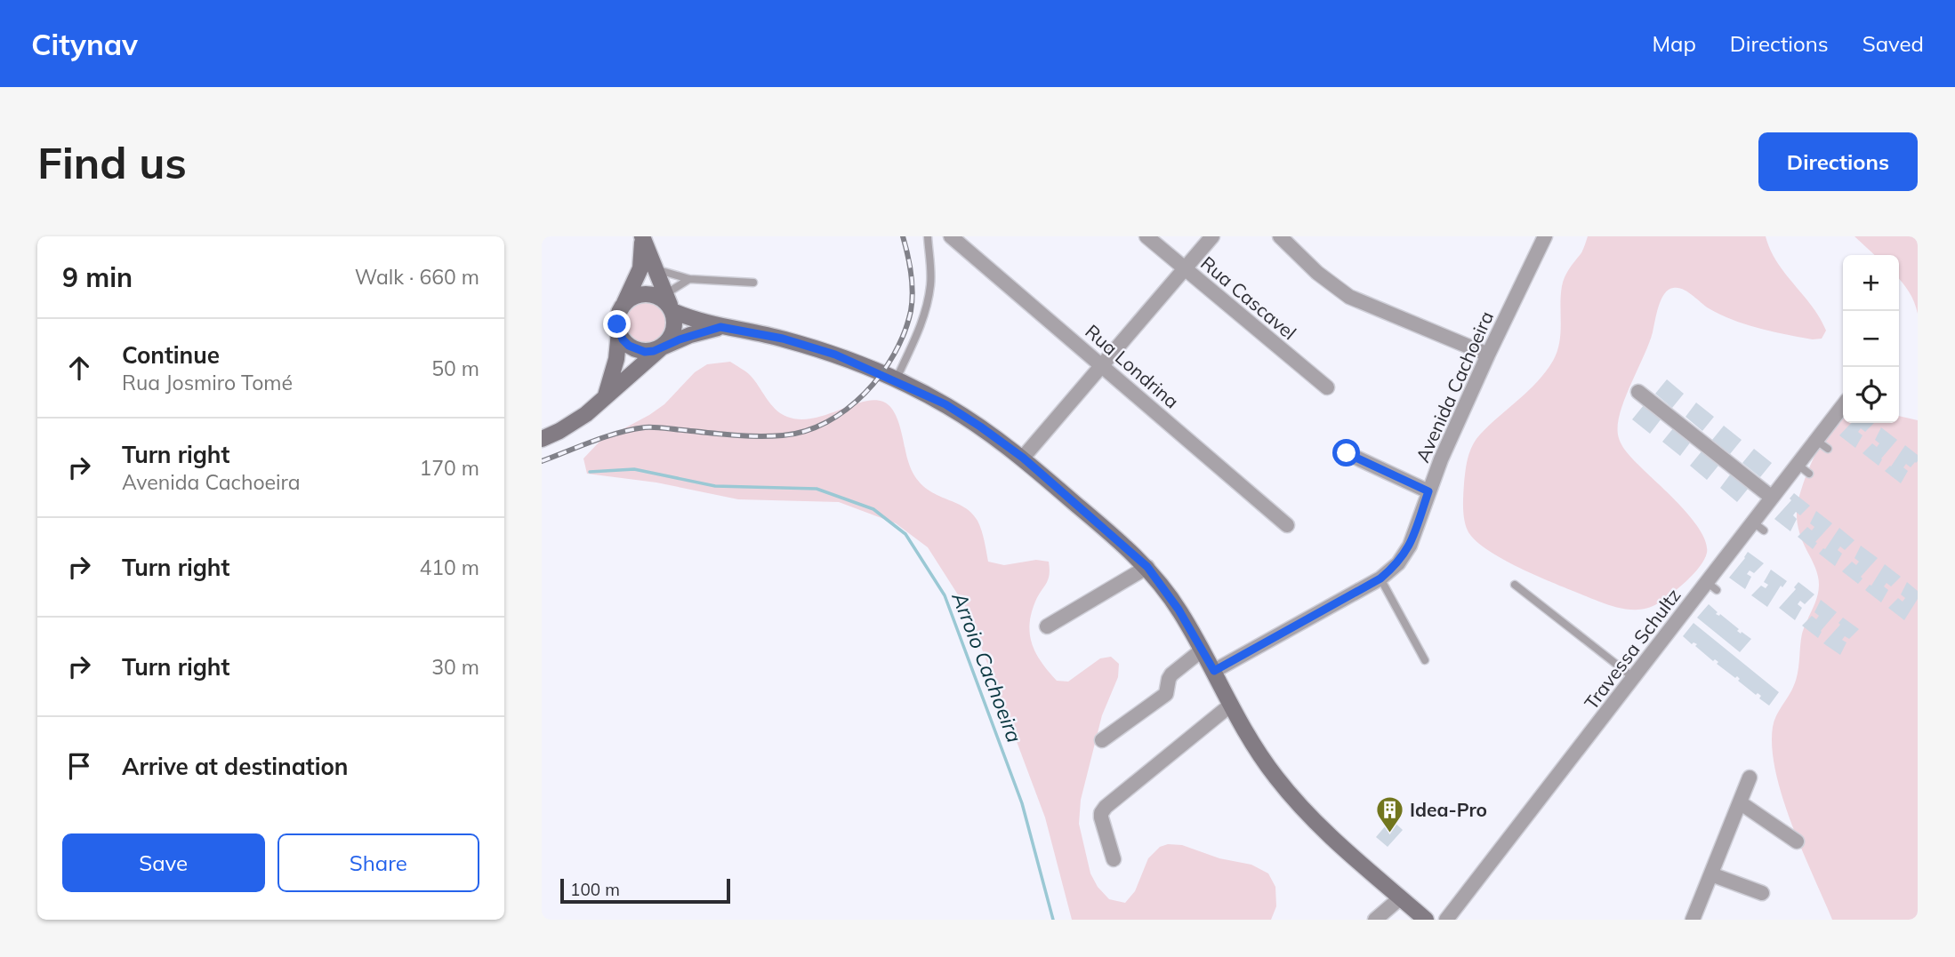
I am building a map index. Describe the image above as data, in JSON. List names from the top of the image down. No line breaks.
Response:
{"streets":{"street":["Rua Cascavel","Rua Londrina","Avenida Cachoeira","Travessa Schultz"]},"water":["Arroio Cachoeira"],"places":{"building":["Idea-Pro"]},"scale_bar":"100 m","page":{"header":"Citynav","nav":["Map","Directions","Saved"],"buttons":["Directions",["Save","Share"]],"title":"Find us","heading":["9 min","Walk · 660 m"],"map_buttons":["+","−"],"list":[["Continue","Rua Josmiro Tomé","50 m"],["Turn right","Avenida Cachoeira","170 m"],["Turn right","410 m"],["Turn right","30 m"],"Arrive at destination"],"scale":"100 m"}}
